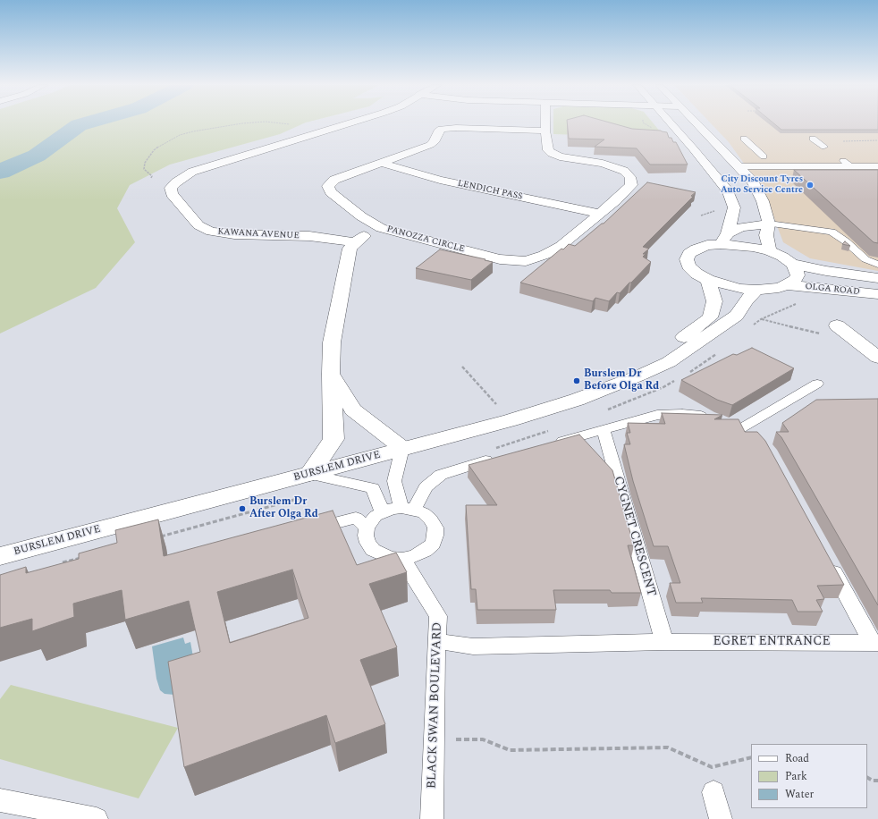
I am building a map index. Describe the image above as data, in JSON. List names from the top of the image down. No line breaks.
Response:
{"streets":{"street":["LENDICH PASS","KAWANA AVENUE","PANOZZA CIRCLE","OLGA ROAD","BURSLEM DRIVE"],"lane":["CYGNET CRESCENT","EGRET ENTRANCE","BLACK SWAN BOULEVARD"]},"crossings":[["LENDICH PASS","PANOZZA CIRCLE"],["CYGNET CRESCENT","EGRET ENTRANCE"],["EGRET ENTRANCE","BLACK SWAN BOULEVARD"]],"places":["City Discount Tyres Auto Service Centre","Burslem Dr Before Olga Rd","Burslem Dr After Olga Rd"],"legend":["Road","Park","Water"]}
